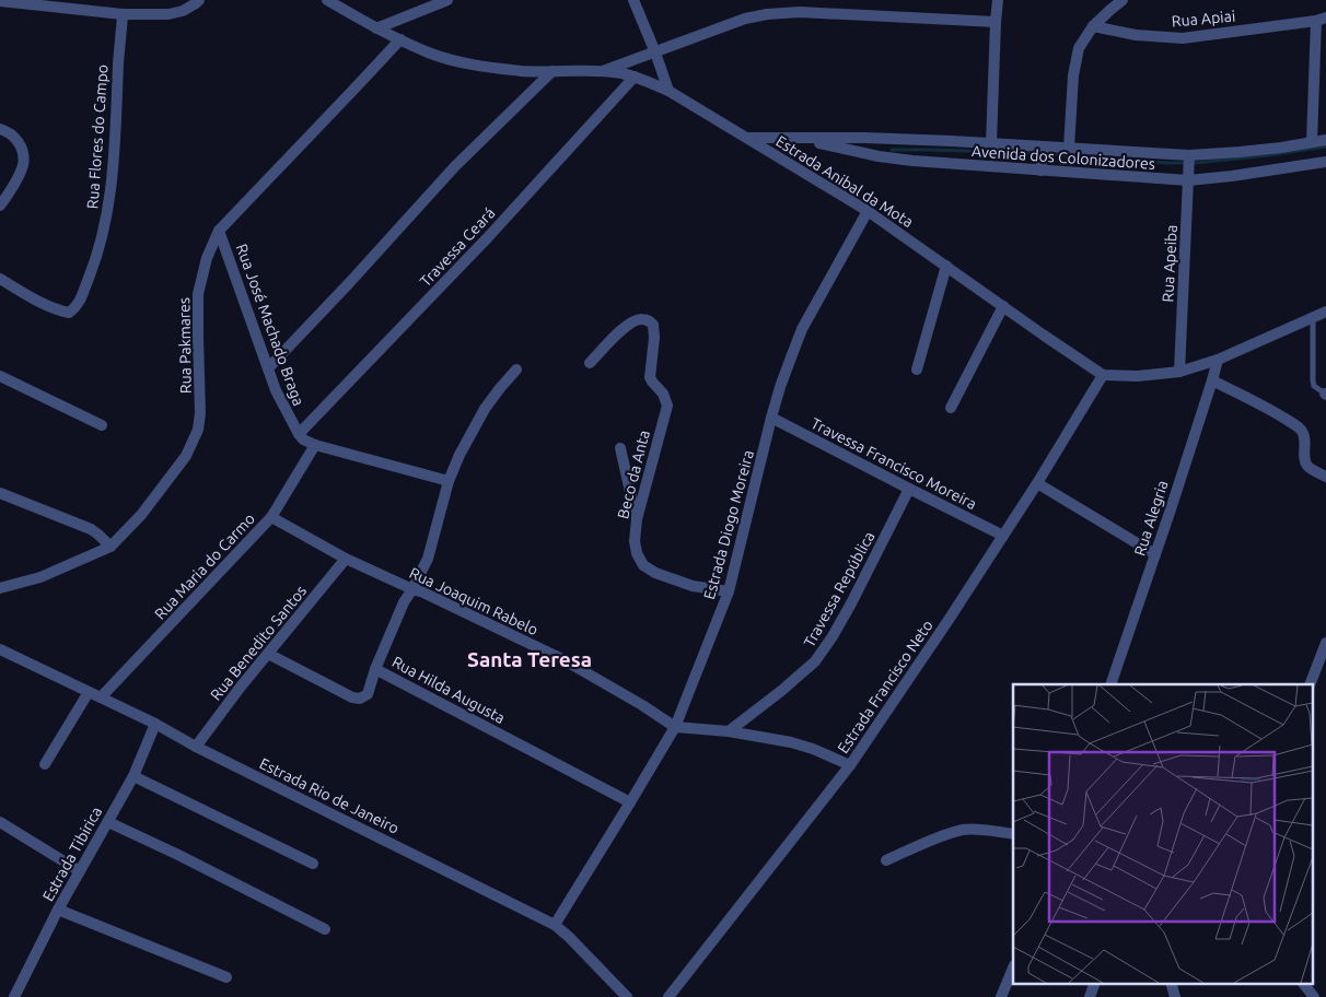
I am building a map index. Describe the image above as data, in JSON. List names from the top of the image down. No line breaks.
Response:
{"streets":{"street":["Rua Apiai","Rua Flores do Campo","Avenida dos Colonizadores","Estrada Anibal da Mota","Travessa Ceará","Rua Apeiba","Rua José Machado Braga","Rua Pakmares","Travessa Francisco Moreira","Beco da Anta","Rua Alegria","Estrada Diogo Moreira","Rua Maria do Carmo","Travessa República","Rua Joaquim Rabelo","Rua Benedito Santos","Estrada Francisco Neto","Rua Hilda Augusta","Estrada Rio de Janeiro","Estrada Tibirica"]},"crossings":[["Rua Apiai","Avenida dos Colonizadores"],["Avenida dos Colonizadores","Estrada Anibal da Mota"],["Avenida dos Colonizadores","Rua Apeiba"],["Estrada Anibal da Mota","Travessa Ceará"],["Estrada Anibal da Mota","Rua Pakmares"],["Estrada Anibal da Mota","Estrada Diogo Moreira"],["Estrada Anibal da Mota","Estrada Francisco Neto"],["Travessa Ceará","Rua José Machado Braga"],["Rua José Machado Braga","Rua Pakmares"],["Travessa Francisco Moreira","Estrada Diogo Moreira"],["Travessa Francisco Moreira","Travessa República"],["Travessa Francisco Moreira","Estrada Francisco Neto"],["Beco da Anta","Estrada Diogo Moreira"],["Estrada Diogo Moreira","Rua Joaquim Rabelo"],["Estrada Diogo Moreira","Rua Hilda Augusta"],["Estrada Diogo Moreira","Estrada Rio de Janeiro"],["Rua Maria do Carmo","Rua Joaquim Rabelo"],["Rua Maria do Carmo","Estrada Rio de Janeiro"],["Travessa República","Rua Joaquim Rabelo"],["Rua Joaquim Rabelo","Rua Benedito Santos"],["Rua Joaquim Rabelo","Estrada Francisco Neto"],["Rua Benedito Santos","Rua Hilda Augusta"],["Rua Benedito Santos","Estrada Rio de Janeiro"],["Estrada Rio de Janeiro","Estrada Tibirica"]],"districts":["Santa Teresa"]}
